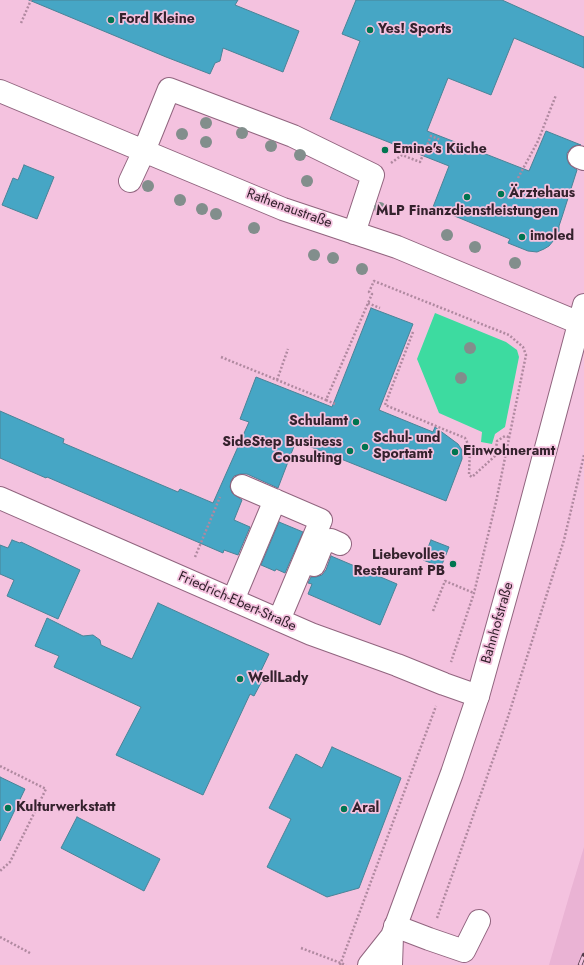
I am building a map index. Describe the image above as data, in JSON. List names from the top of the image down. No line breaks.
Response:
{"streets":{"street":["Rathenaustraße","Friedrich-Ebert-Straße","Bahnhofstraße"]},"crossings":[["Rathenaustraße","Bahnhofstraße"],["Friedrich-Ebert-Straße","Bahnhofstraße"]],"places":["Ford Kleine","Yes! Sports","Emine's Küche","Ärztehaus","MLP Finanzdienstleistungen","imoled","Schulamt","Schul- und Sportamt","SideStep Business Consulting","Einwohneramt","Liebevolles Restaurant PB","WellLady","Kulturwerkstatt","Aral"]}
